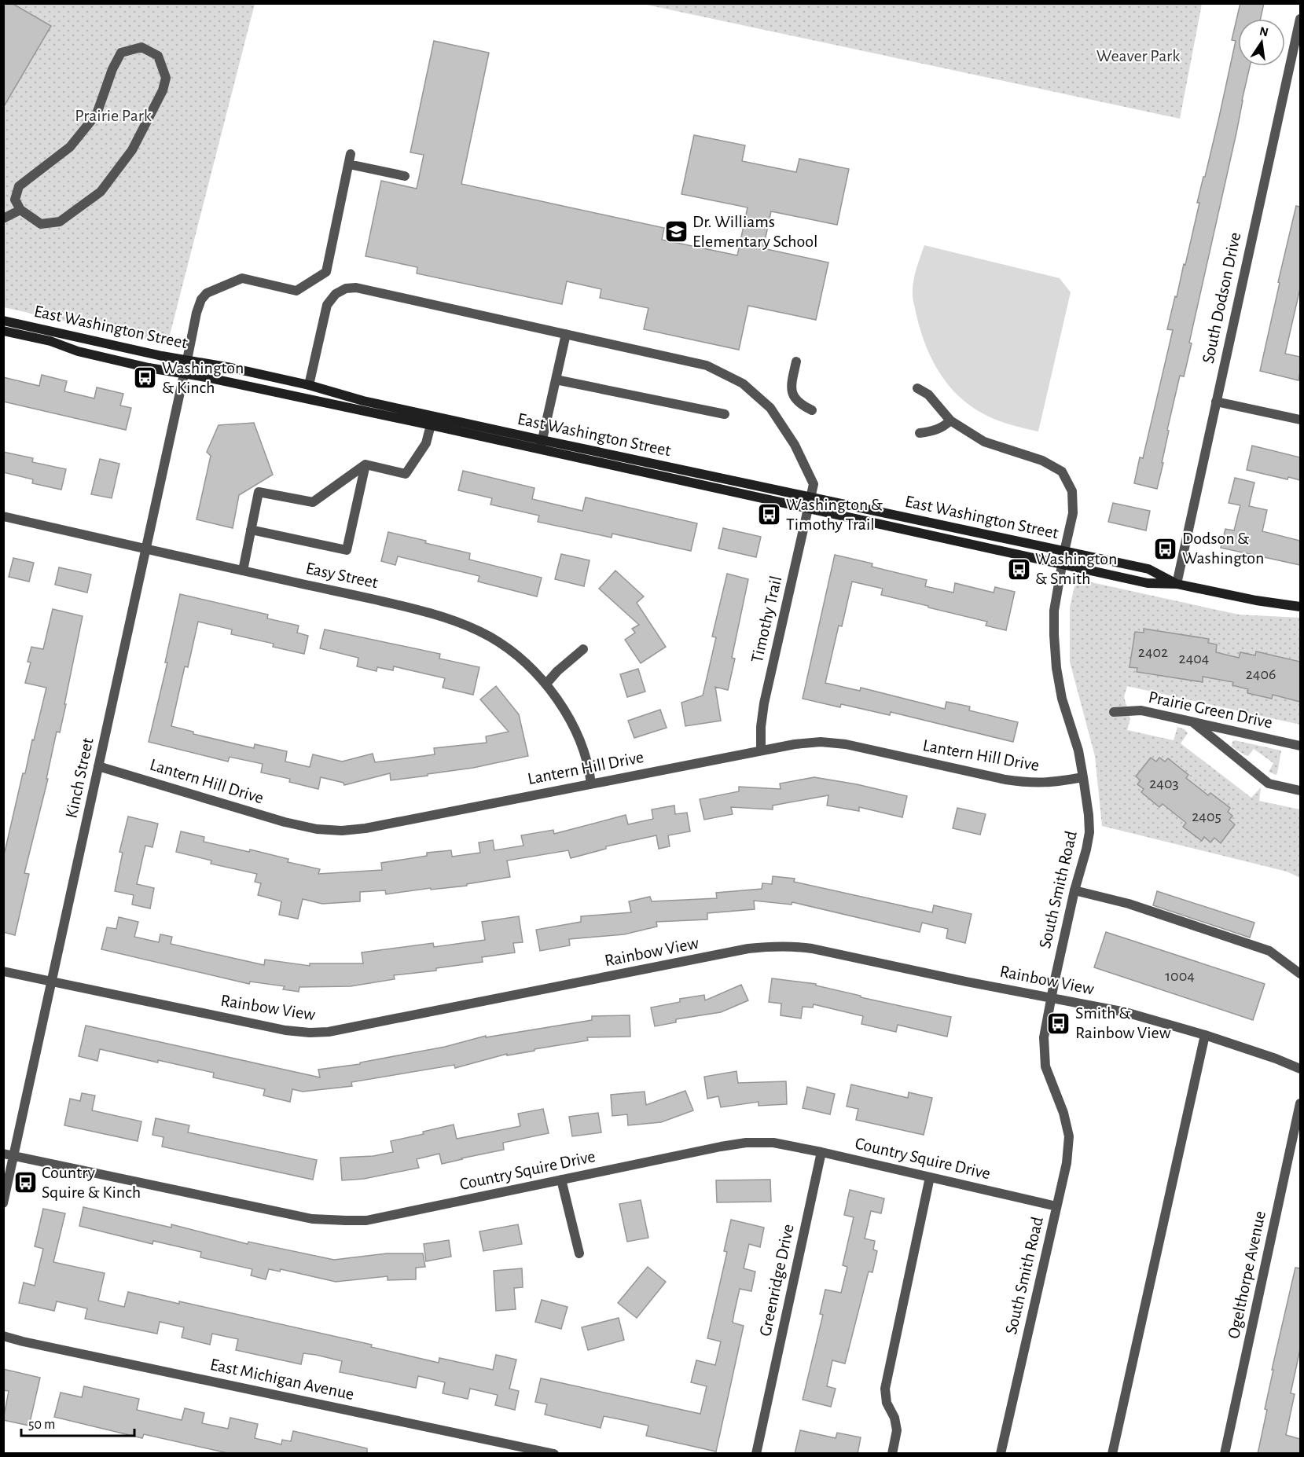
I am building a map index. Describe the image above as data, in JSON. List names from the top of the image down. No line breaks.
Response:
{"streets":{"main road":["East Washington Street"],"street":["South Dodson Drive","Easy Street","Timothy Trail","Prairie Green Drive","Lantern Hill Drive","Kinch Street","South Smith Road","Rainbow View","Country Squire Drive","Ogelthorpe Avenue","Greenridge Drive","East Michigan Avenue"]},"crossings":[["South Dodson Drive","East Washington Street"],["East Washington Street","Timothy Trail"],["East Washington Street","Kinch Street"],["East Washington Street","South Smith Road"],["Easy Street","Lantern Hill Drive"],["Easy Street","Kinch Street"],["Timothy Trail","Lantern Hill Drive"],["Lantern Hill Drive","Kinch Street"],["Lantern Hill Drive","South Smith Road"],["Kinch Street","Rainbow View"],["Kinch Street","Country Squire Drive"],["South Smith Road","Rainbow View"],["South Smith Road","Country Squire Drive"],["Country Squire Drive","Greenridge Drive"]],"parks":["Weaver Park","Prairie Park"],"places":{"school or university":["Dr. Williams Elementary School"],"bus stop":["Washington & Kinch","Washington & Timothy Trail","Dodson & Washington","Washington & Smith","Smith & Rainbow View","Country Squire & Kinch"]},"house_numbers":["2402","2404","2406","2403","2405","1004"],"scale_bar":"50 m","north":"top"}
